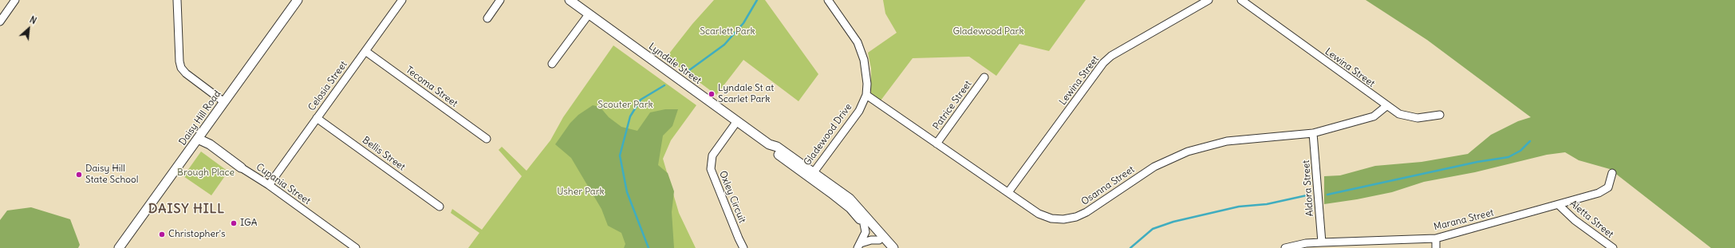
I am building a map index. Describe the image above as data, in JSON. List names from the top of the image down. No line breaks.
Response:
{"streets":{"street":["Lyndale Street","Lewina Street","Celosia Street","Tecoma Street","Patrice Street","Daisy Hill Road","Gladewood Drive","Bellis Street","Cupania Street","Osanna Street","Aldora Street","Oxley Circuit","Aletta Street","Marana Street"]},"crossings":[["Lyndale Street","Gladewood Drive"],["Lyndale Street","Oxley Circuit"],["Lewina Street","Osanna Street"],["Celosia Street","Tecoma Street"],["Celosia Street","Bellis Street"],["Celosia Street","Cupania Street"],["Patrice Street","Osanna Street"],["Daisy Hill Road","Cupania Street"],["Gladewood Drive","Osanna Street"],["Osanna Street","Aldora Street"],["Aldora Street","Marana Street"],["Aletta Street","Marana Street"]],"districts":["DAISY HILL"],"parks":["Scarlett Park","Gladewood Park","Scouter Park","Brough Place","Usher Park"],"places":["Lyndale St at Scarlet Park","Daisy Hill State School","IGA","Christopher's"],"north":"top right"}
